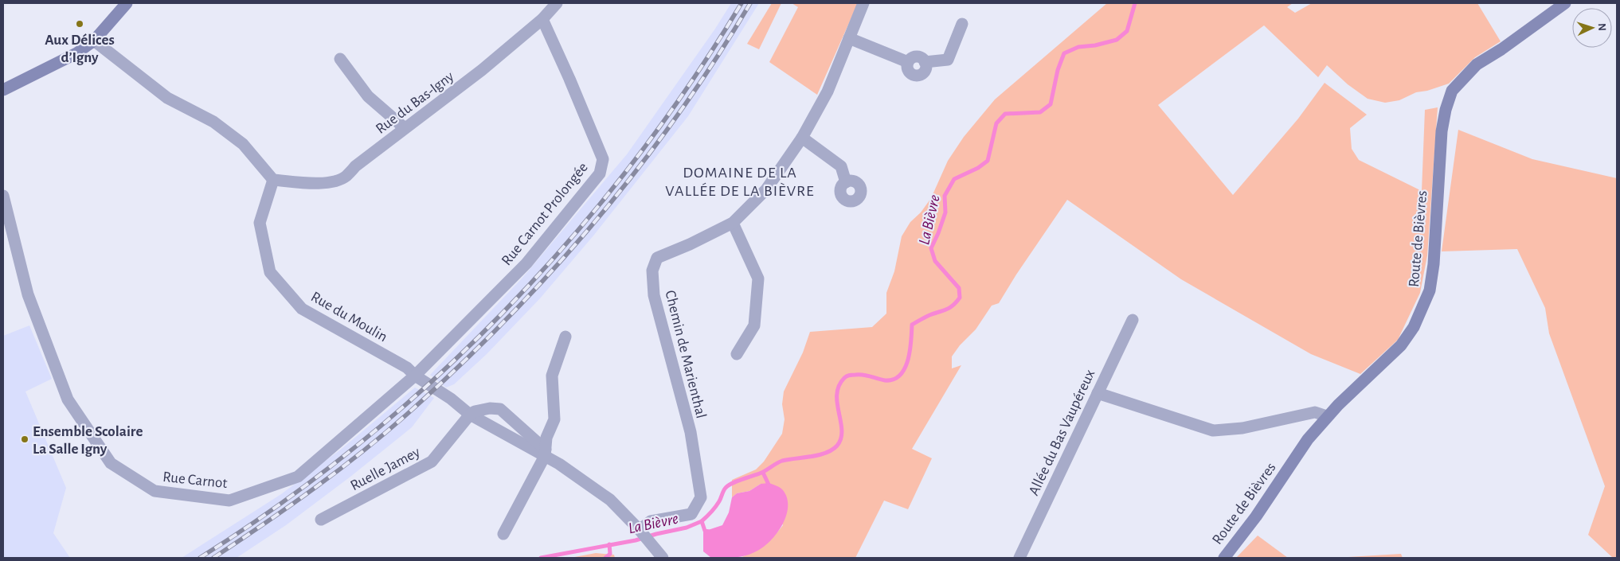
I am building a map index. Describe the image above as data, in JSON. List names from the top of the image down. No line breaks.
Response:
{"streets":{"street":["Rue du Bas-Igny","Rue Carnot Prolongée","Route de Bièvres","Rue du Moulin","Chemin de Marienthal","Allée du Bas Vaupéreux","Ruelle Jamey","Rue Carnot"]},"crossings":[["Rue du Bas-Igny","Rue Carnot Prolongée"],["Rue du Bas-Igny","Rue du Moulin"],["Rue Carnot Prolongée","Rue du Moulin"],["Rue Carnot Prolongée","Rue Carnot"],["Rue du Moulin","Chemin de Marienthal"],["Rue du Moulin","Ruelle Jamey"],["Rue du Moulin","Rue Carnot"]],"districts":["DOMAINE DE LA VALLÉE DE LA BIÈVRE"],"water":["La Bièvre"],"places":["Aux Délices d’Igny","Ensemble Scolaire La Salle Igny"],"north":"right"}
